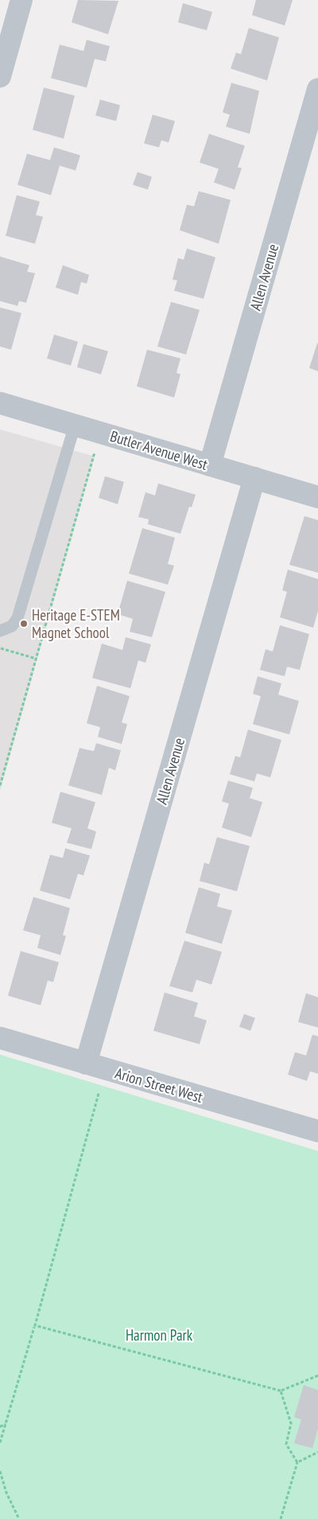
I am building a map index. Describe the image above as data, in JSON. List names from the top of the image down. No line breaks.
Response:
{"streets":{"street":["Allen Avenue","Butler Avenue West","Arion Street West"]},"crossings":[["Allen Avenue","Butler Avenue West"],["Allen Avenue","Arion Street West"]],"parks":["Harmon Park"],"places":["Heritage E-STEM Magnet School"]}
